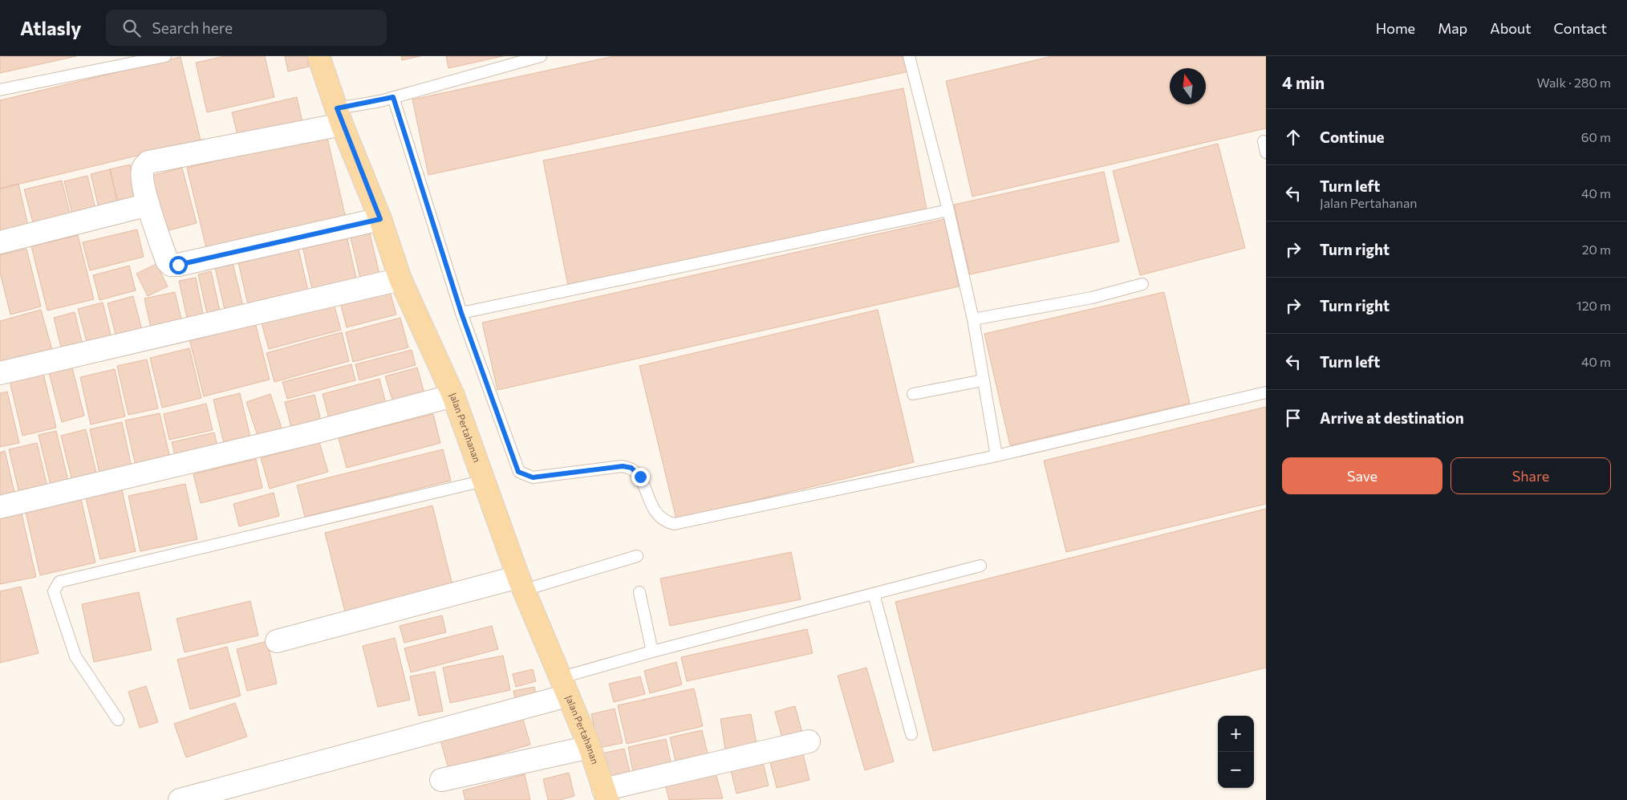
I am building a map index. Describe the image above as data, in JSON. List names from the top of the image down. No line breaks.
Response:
{"streets":{"main road":["Jalan Pertahanan"]},"north":"top","page":{"header":"Atlasly","search":"Search here","nav":["Home","Map","About","Contact"],"heading":["4 min","Walk · 280 m"],"list":[["Continue","60 m"],["Turn left","Jalan Pertahanan","40 m"],["Turn right","20 m"],["Turn right","120 m"],["Turn left","40 m"],"Arrive at destination"],"buttons":["Save","Share"],"map_buttons":["+","−"]}}
